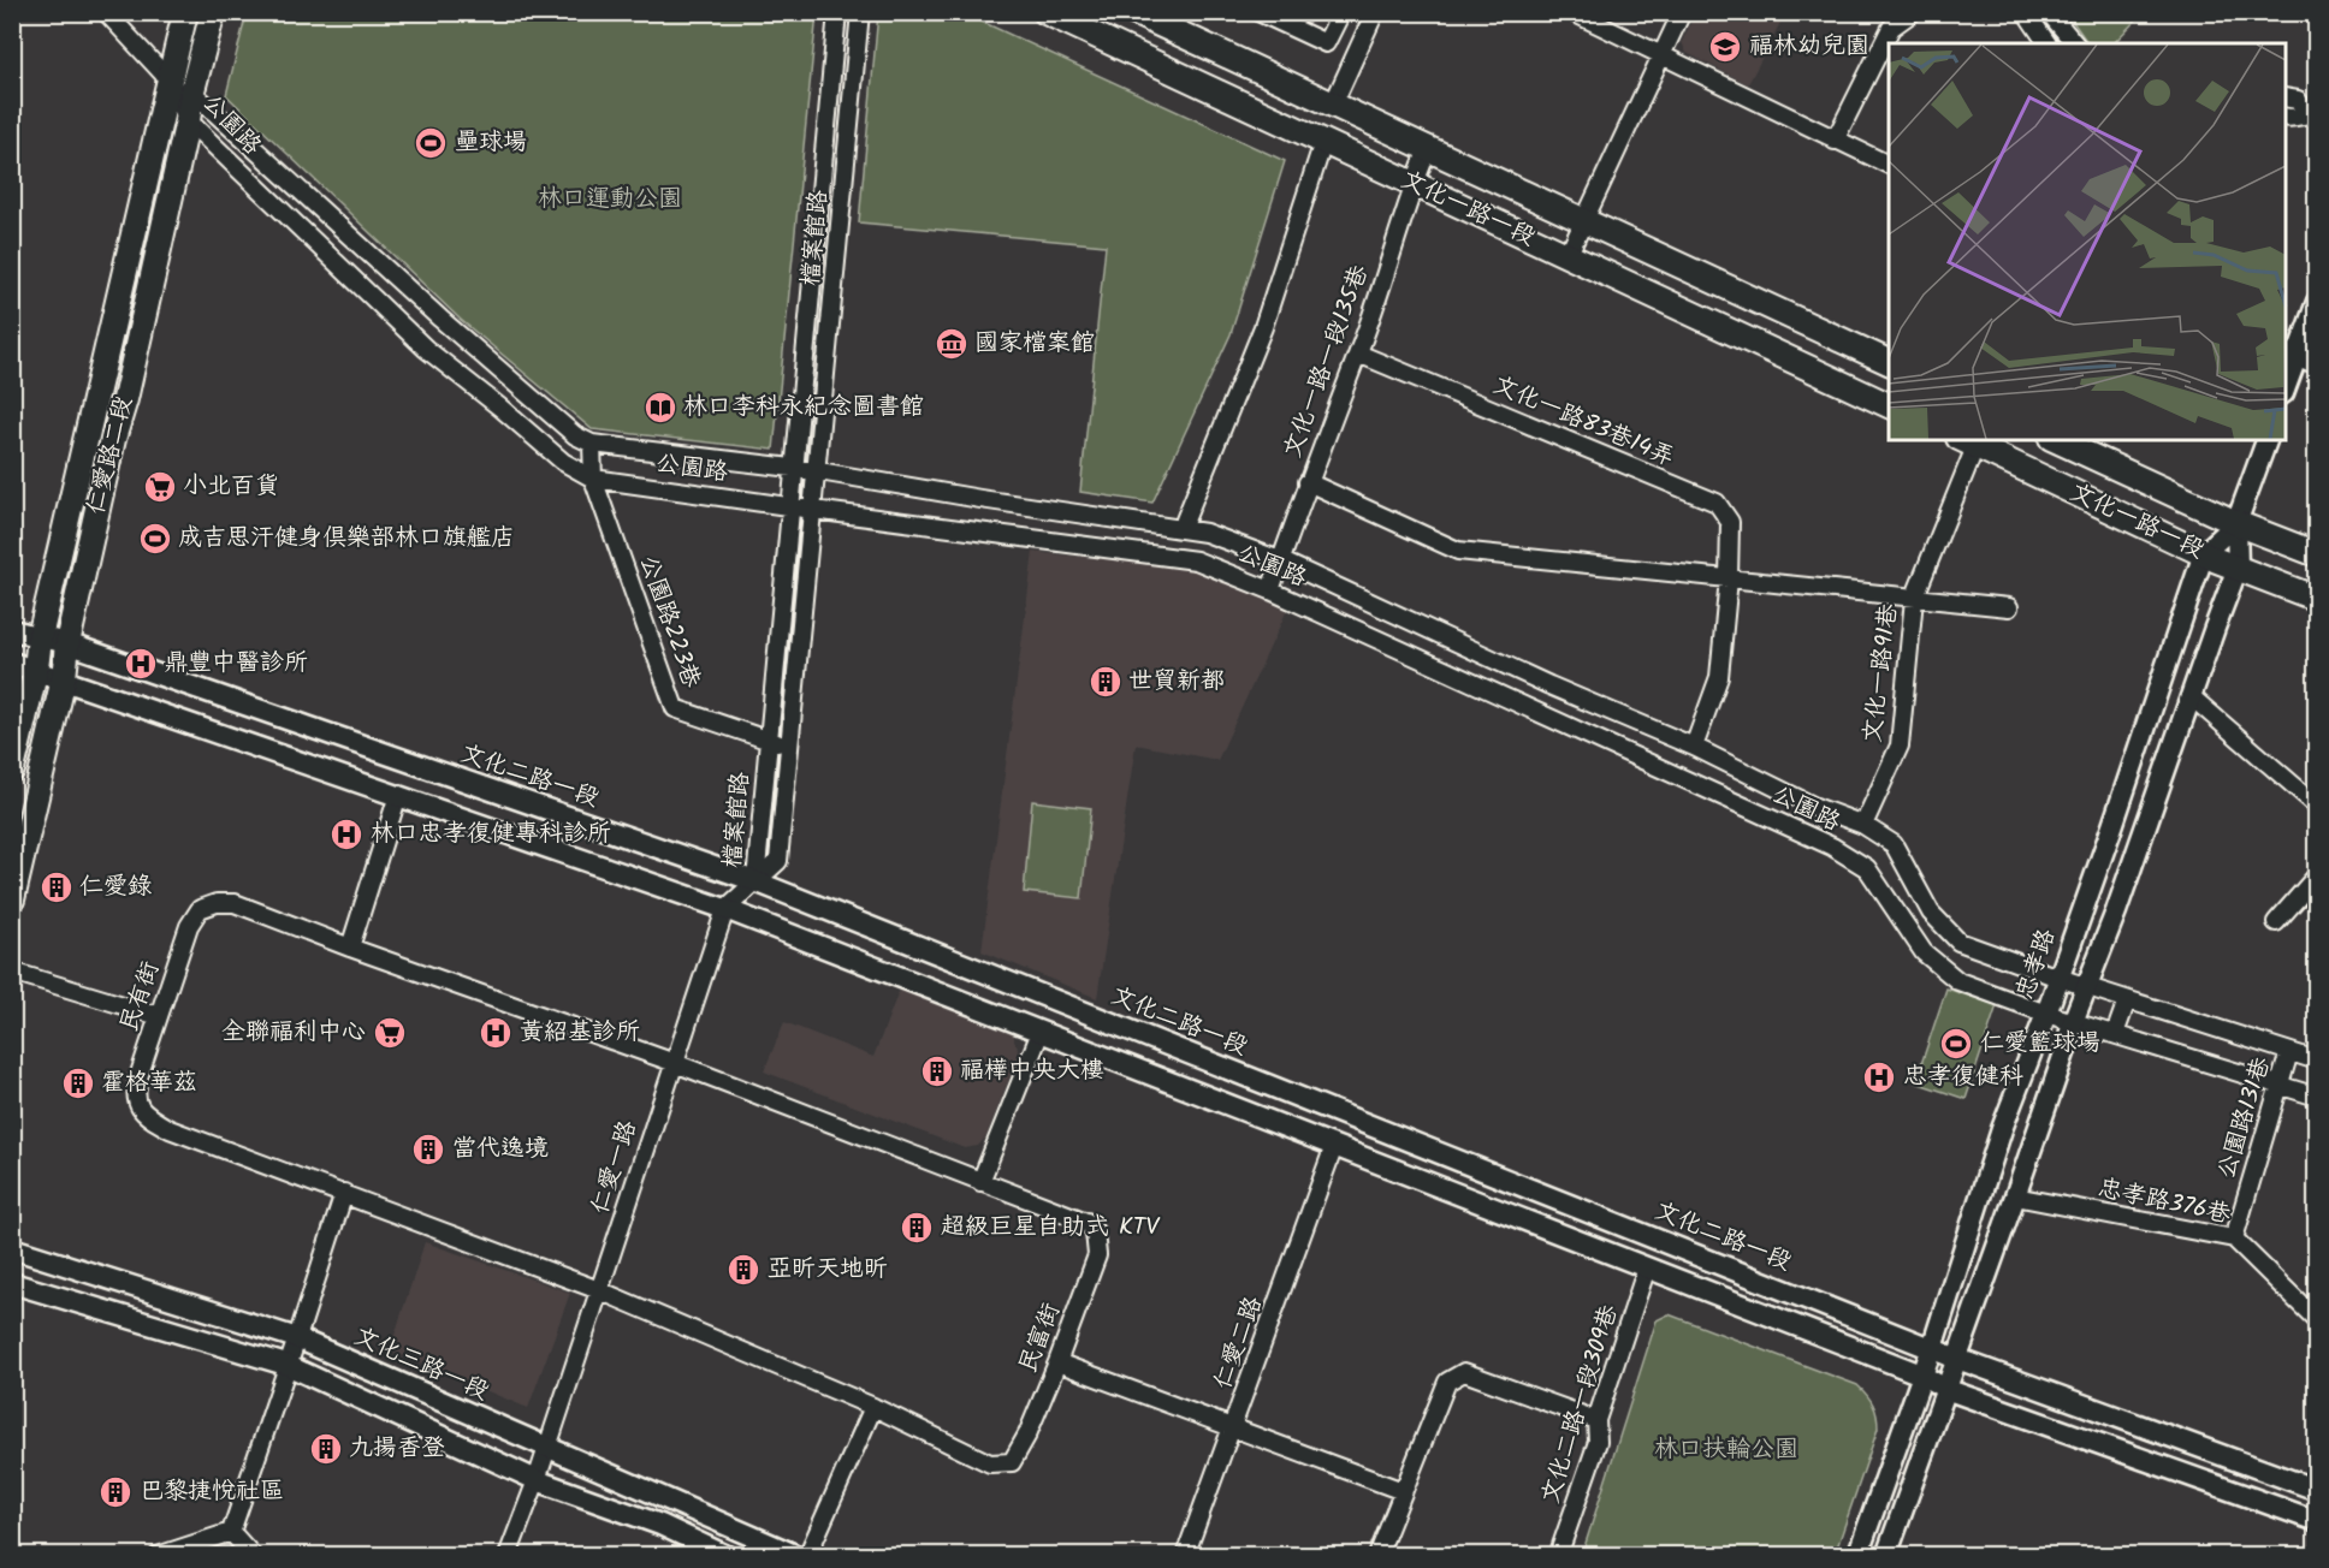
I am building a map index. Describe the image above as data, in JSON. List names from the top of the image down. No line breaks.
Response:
{"streets":{"main road":["文化一路一段","仁愛路二段"],"street":["公園路","檔案館路","文化一路一段135巷","文化一路83巷14弄","公園路223巷","文化一路91巷","文化二路一段","忠孝路","民有街","公園路131巷","仁愛一路","忠孝路376巷","民富街","仁愛二路","文化三路一段","文化二路一段309巷"]},"crossings":[["公園路","檔案館路"],["公園路","文化一路一段135巷"],["公園路","文化一路83巷14弄"],["公園路","仁愛路二段"],["公園路","公園路223巷"],["公園路","文化一路91巷"],["公園路","忠孝路"],["公園路","公園路131巷"],["文化一路一段","文化一路一段135巷"],["文化一路一段","文化一路91巷"],["文化一路一段","忠孝路"],["檔案館路","公園路223巷"],["檔案館路","文化二路一段"],["檔案館路","仁愛一路"],["文化一路一段135巷","文化一路83巷14弄"],["仁愛路二段","文化二路一段"],["文化二路一段","忠孝路"],["文化二路一段","仁愛一路"],["忠孝路","忠孝路376巷"],["民有街","仁愛一路"],["民有街","民富街"],["公園路131巷","忠孝路376巷"],["仁愛一路","民富街"],["仁愛一路","文化三路一段"]],"parks":["林口運動公園","林口扶輪公園"],"places":{"school or university":["福林幼兒園"],"sports":["壘球場","成吉思汗健身俱樂部林口旗艦店","仁愛籃球場"],"museum":["國家檔案館"],"library":["林口李科永紀念圖書館"],"supermarket":["小北百貨","全聯福利中心"],"hospital":["鼎豐中醫診所","林口忠孝復健專科診所","黃紹基診所","忠孝復健科"],"building":["世貿新都","仁愛錄","福樺中央大樓","霍格華茲","當代逸境","超級巨星自助式 KTV","亞昕天地昕","九揚香登","巴黎捷悅社區"]}}
